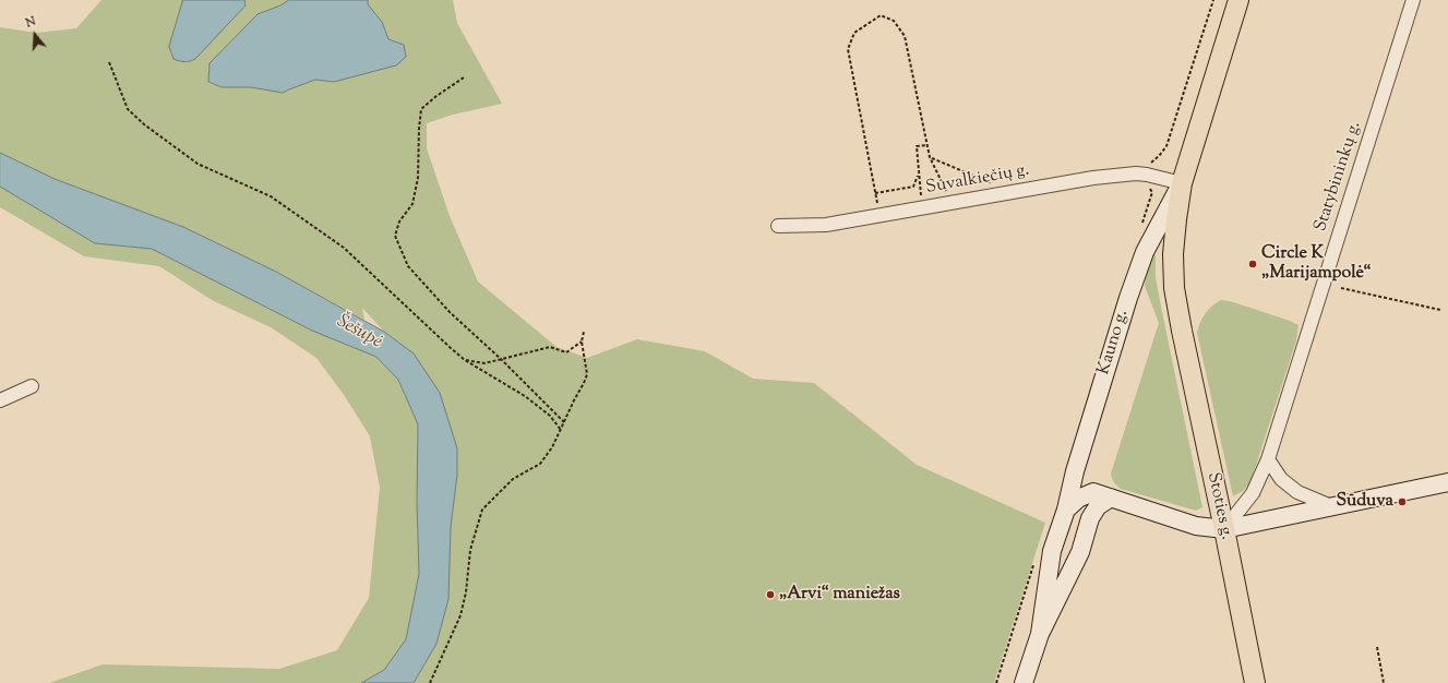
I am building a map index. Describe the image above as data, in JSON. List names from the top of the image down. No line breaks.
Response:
{"streets":{"main road":["Kauno g.","Stoties g."],"street":["Statybininkų g.","Suvalkiečių g."]},"crossings":[["Statybininkų g.","Stoties g."],["Suvalkiečių g.","Kauno g."],["Kauno g.","Stoties g."]],"water":["Šešupė"],"places":["Circle K „Marijampolė“","Sūduva","„Arvi“ maniežas"],"north":"top"}
